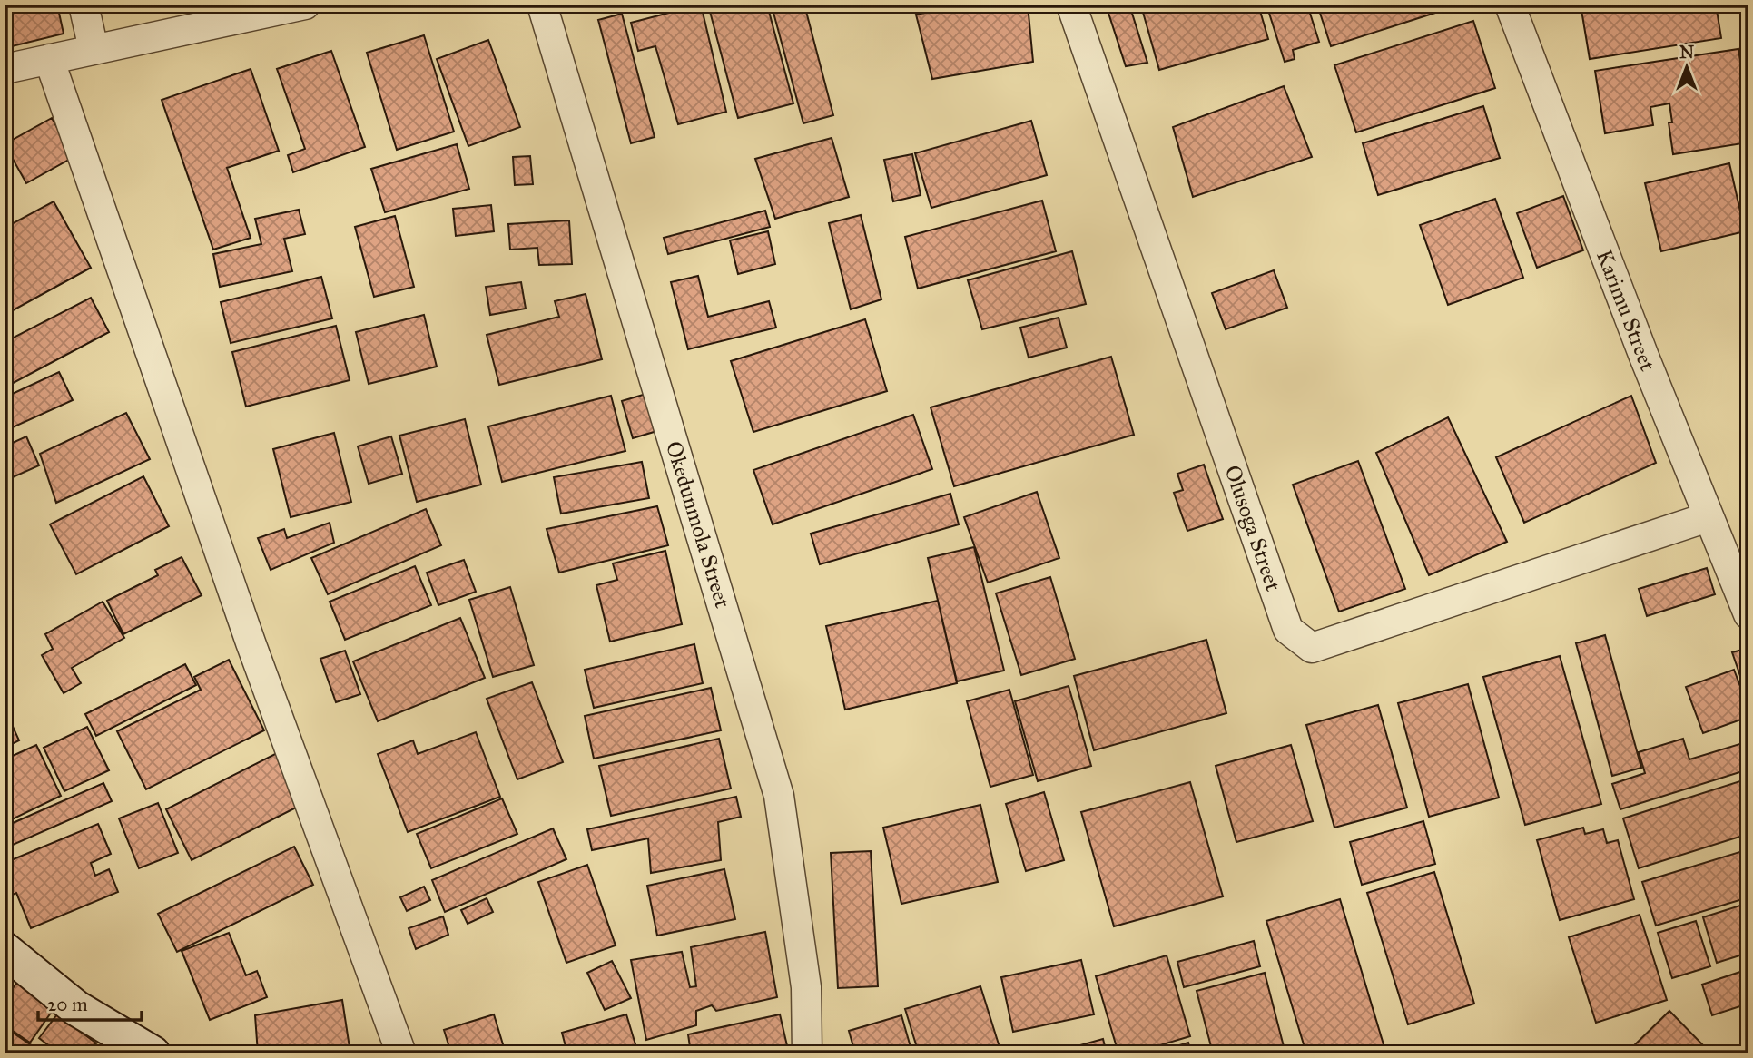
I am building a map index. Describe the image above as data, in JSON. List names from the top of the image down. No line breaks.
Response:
{"streets":{"street":["Karimu Street","Okedunmola Street","Olusoga Street"]},"crossings":[["Karimu Street","Olusoga Street"]],"scale_bar":"20 m","north":"top"}
